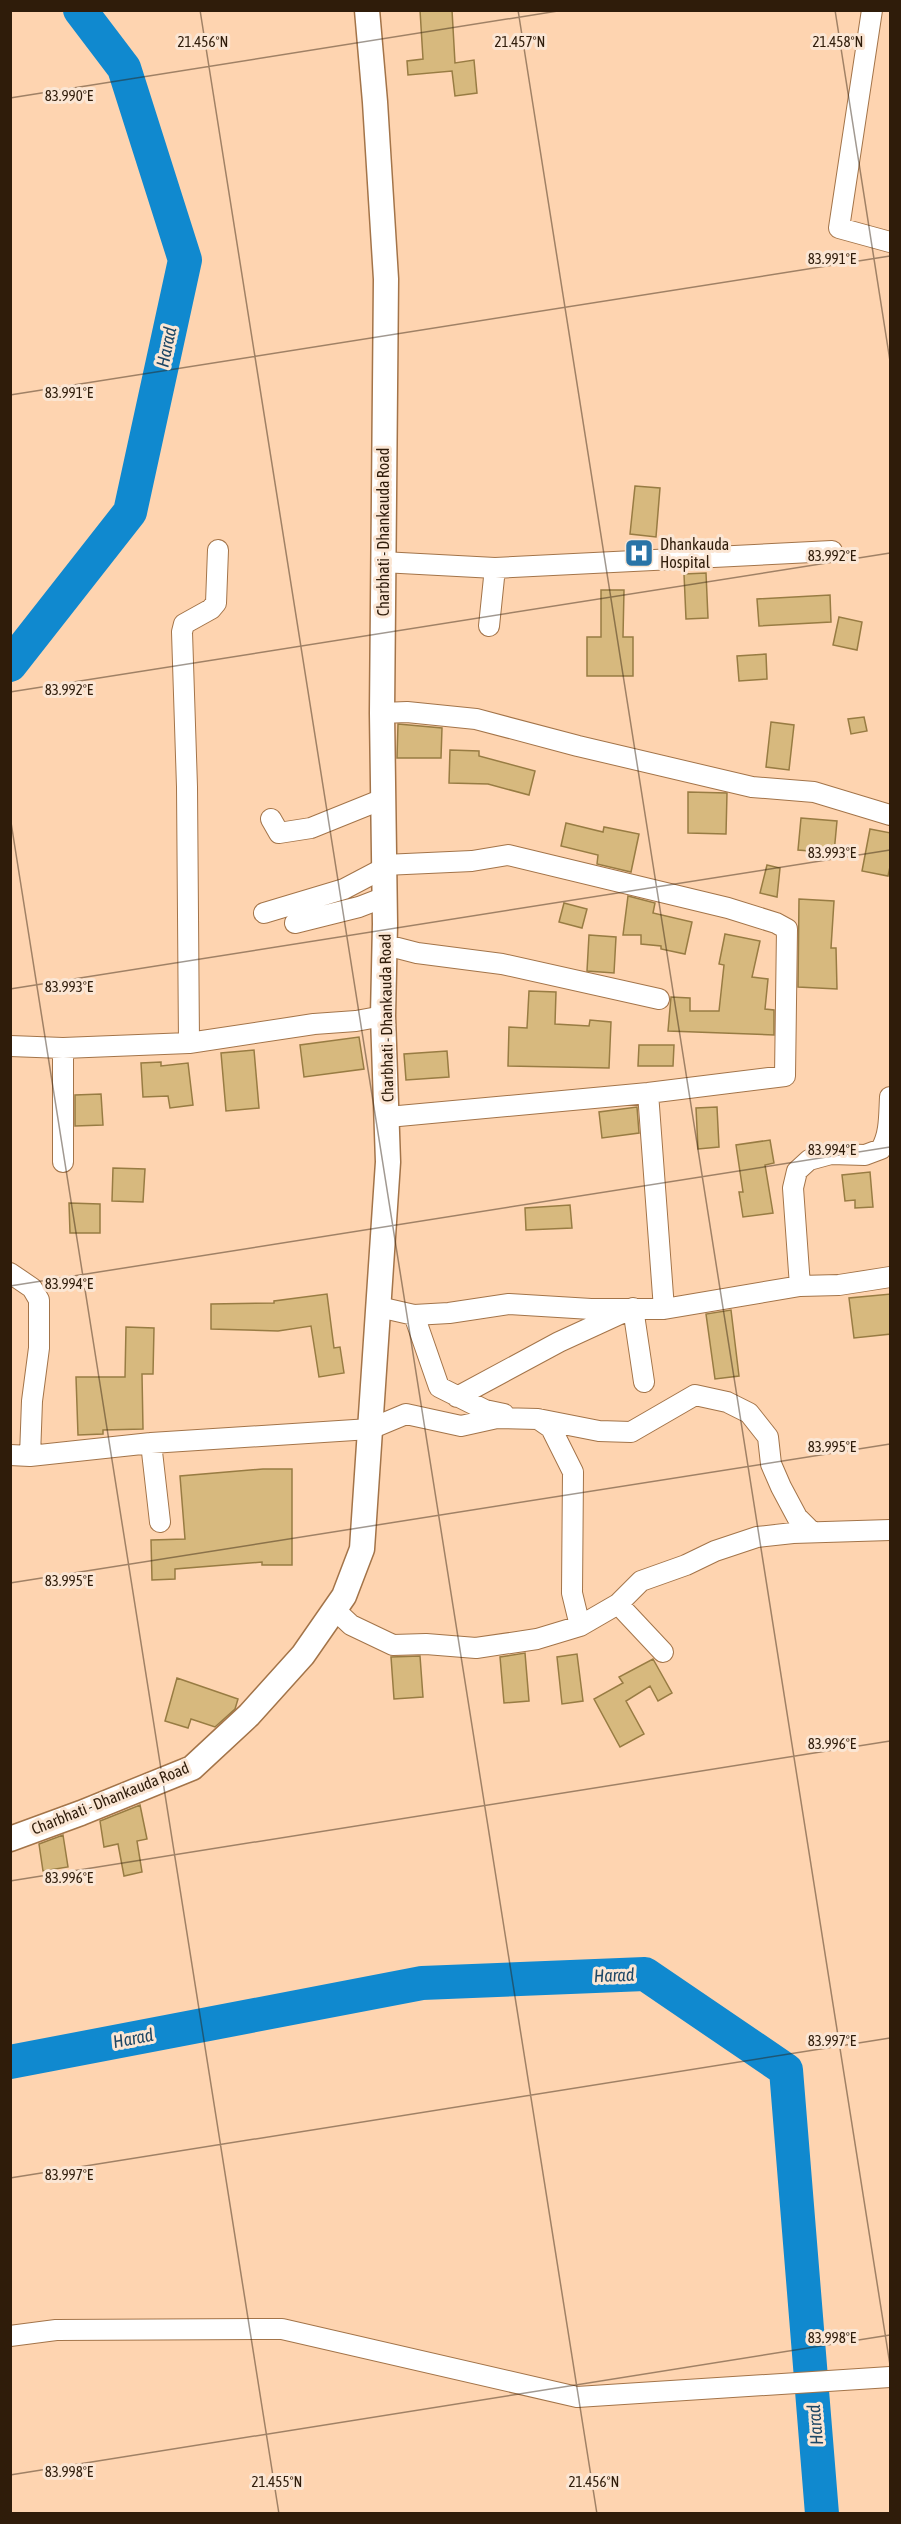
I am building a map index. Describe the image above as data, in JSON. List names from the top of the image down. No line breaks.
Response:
{"streets":{"street":["Charbhati - Dhankauda Road"]},"water":["Harad"],"places":{"hospital":["Dhankauda Hospital"]},"coordinates":["21.457°N","21.456°N","21.458°N","83.990°E","83.991°E","83.992°E","83.993°E","83.994°E","83.995°E","83.996°E","83.997°E","83.998°E","21.455°N"]}
